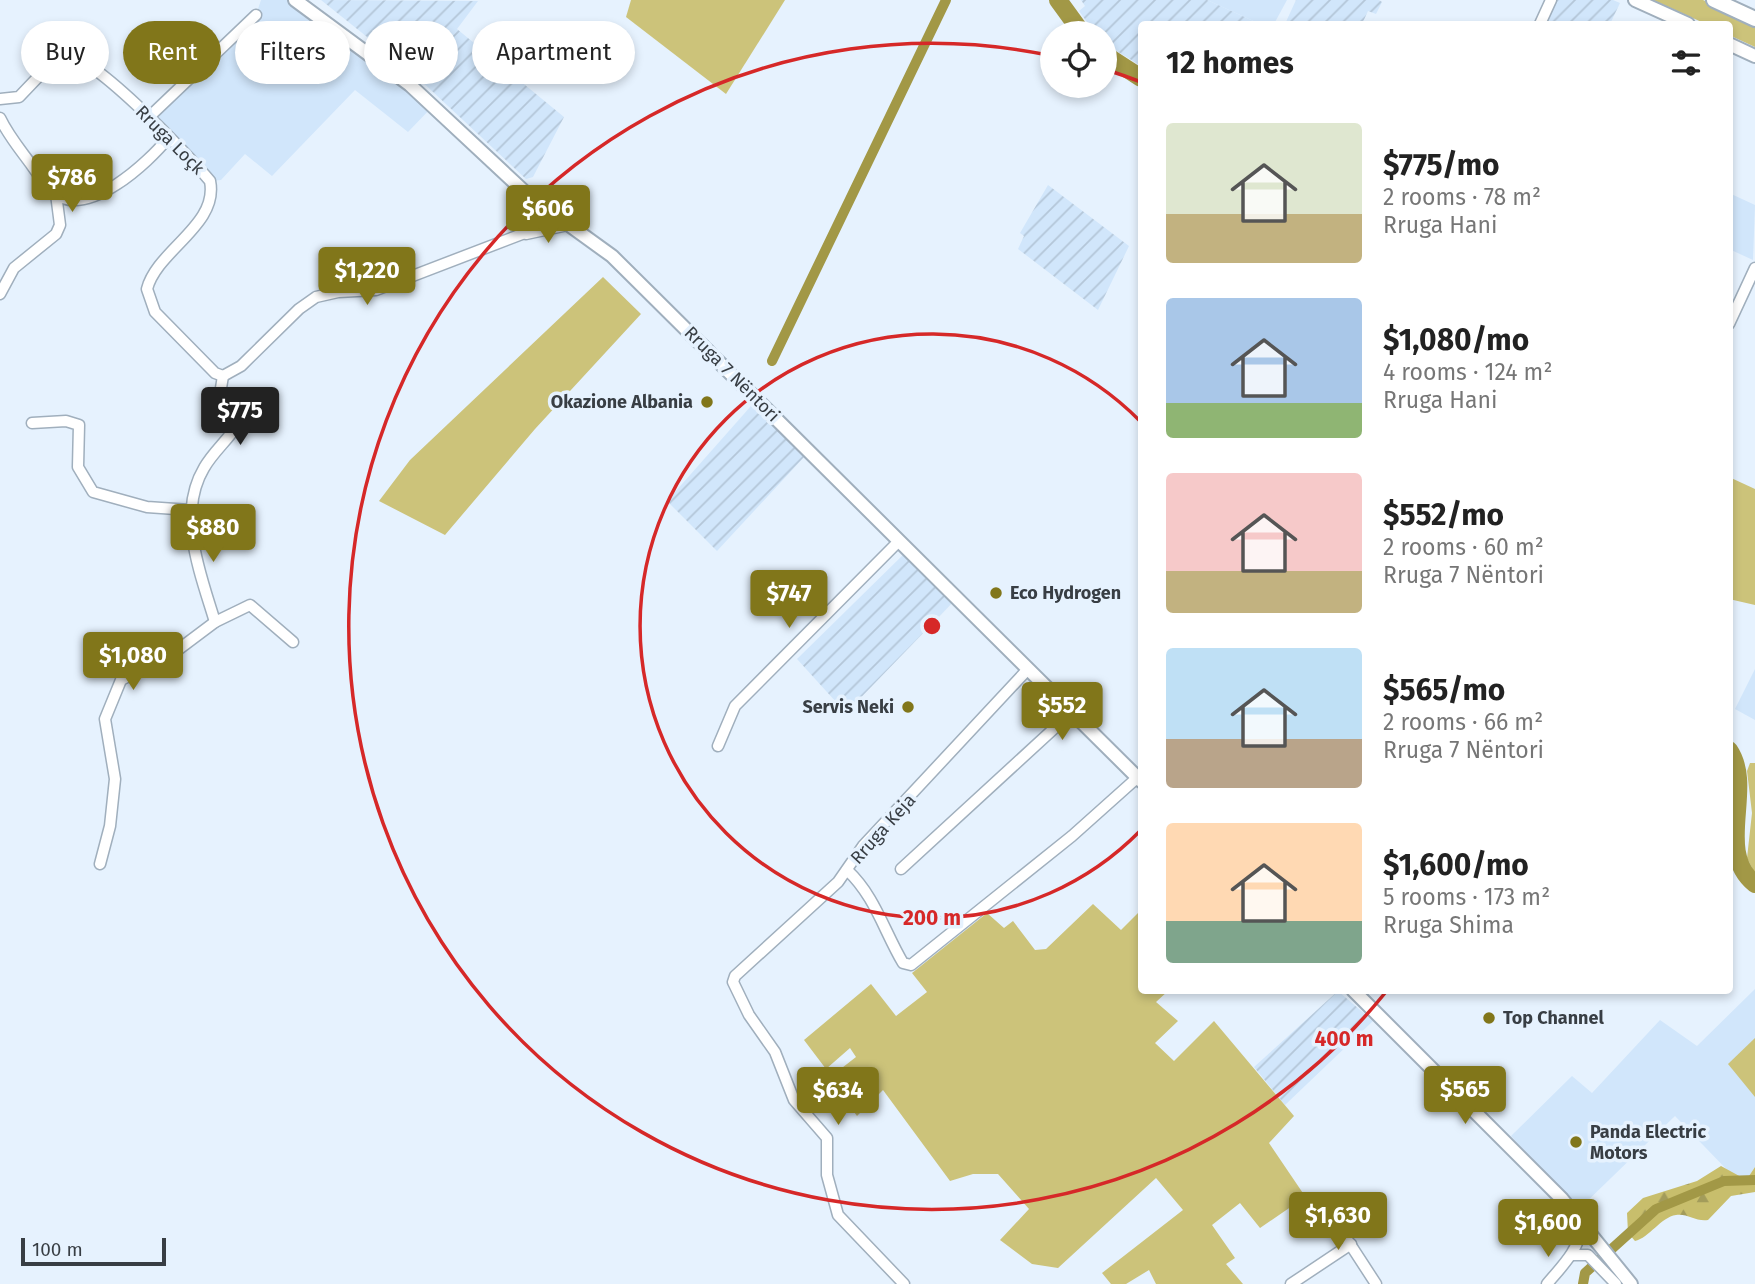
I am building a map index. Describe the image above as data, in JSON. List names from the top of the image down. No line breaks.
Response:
{"streets":{"main road":["Rruga 7 Nëntori"],"street":["Rruga Loçk","Rruga Keja"]},"crossings":[["Rruga 7 Nëntori","Rruga Keja"]],"places":["Okazione Albania","Eco Hydrogen","Servis Neki","Top Channel","Panda Electric Motors"],"scale_bar":"100 m","page":{"chip":["Buy","Rent","Filters","New","Apartment"],"heading":"12 homes","list":[{"name":"$775/mo","note":"2 rooms · 78 m² · Rruga Hani"},{"name":"$1,080/mo","note":"4 rooms · 124 m² · Rruga Hani"},{"name":"$552/mo","note":"2 rooms · 60 m² · Rruga 7 Nëntori"},{"name":"$565/mo","note":"2 rooms · 66 m² · Rruga 7 Nëntori"},{"name":"$1,600/mo","note":"5 rooms · 173 m² · Rruga Shima"}],"price":["$786","$606","$1,220","$775","$880","$747","$1,080","$552","$565","$634","$1,630","$1,600"],"scale":"100 m"},"rings":["200 m","400 m"]}
